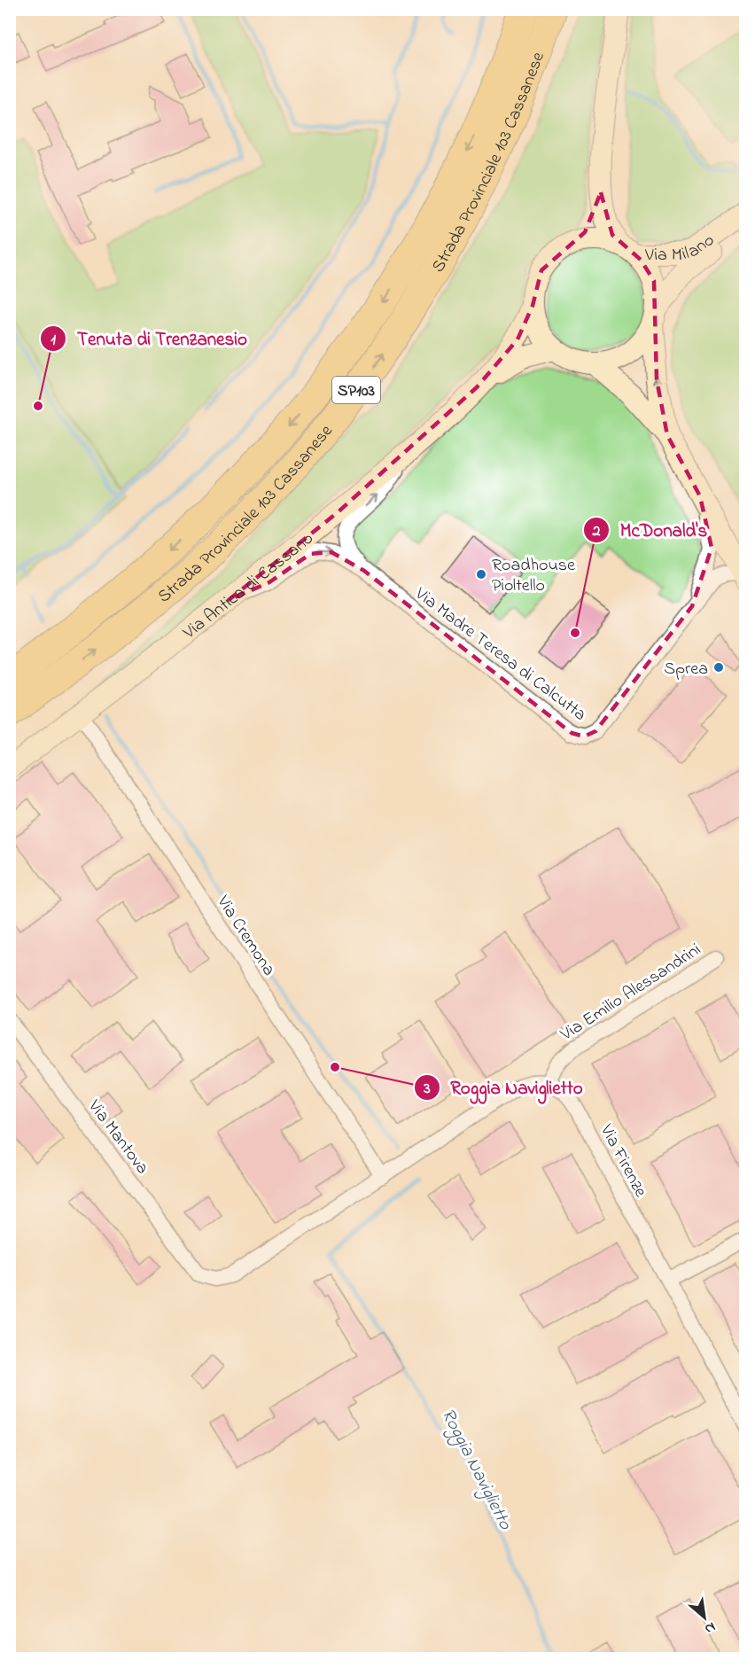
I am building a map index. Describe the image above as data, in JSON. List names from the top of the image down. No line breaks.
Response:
{"streets":{"highway":["Strada Provinciale 103 Cassanese","SP103"],"main road":["Via Milano","Via Antica di Cassano"],"street":["Via Madre Teresa di Calcutta","Via Cremona","Via Emilio Alessandrini","Via Mantova","Via Firenze"]},"crossings":[["Strada Provinciale 103 Cassanese","SP103"],["Via Milano","Via Antica di Cassano"],["Via Antica di Cassano","Via Madre Teresa di Calcutta"],["Via Antica di Cassano","Via Cremona"],["Via Cremona","Via Mantova"],["Via Emilio Alessandrini","Via Firenze"]],"water":["Roggia Naviglietto"],"places":["Tenuta di Trenzanesio","Roadhouse Pioltello","McDonald's","Sprea","Roggia Naviglietto"],"north":"bottom right"}
